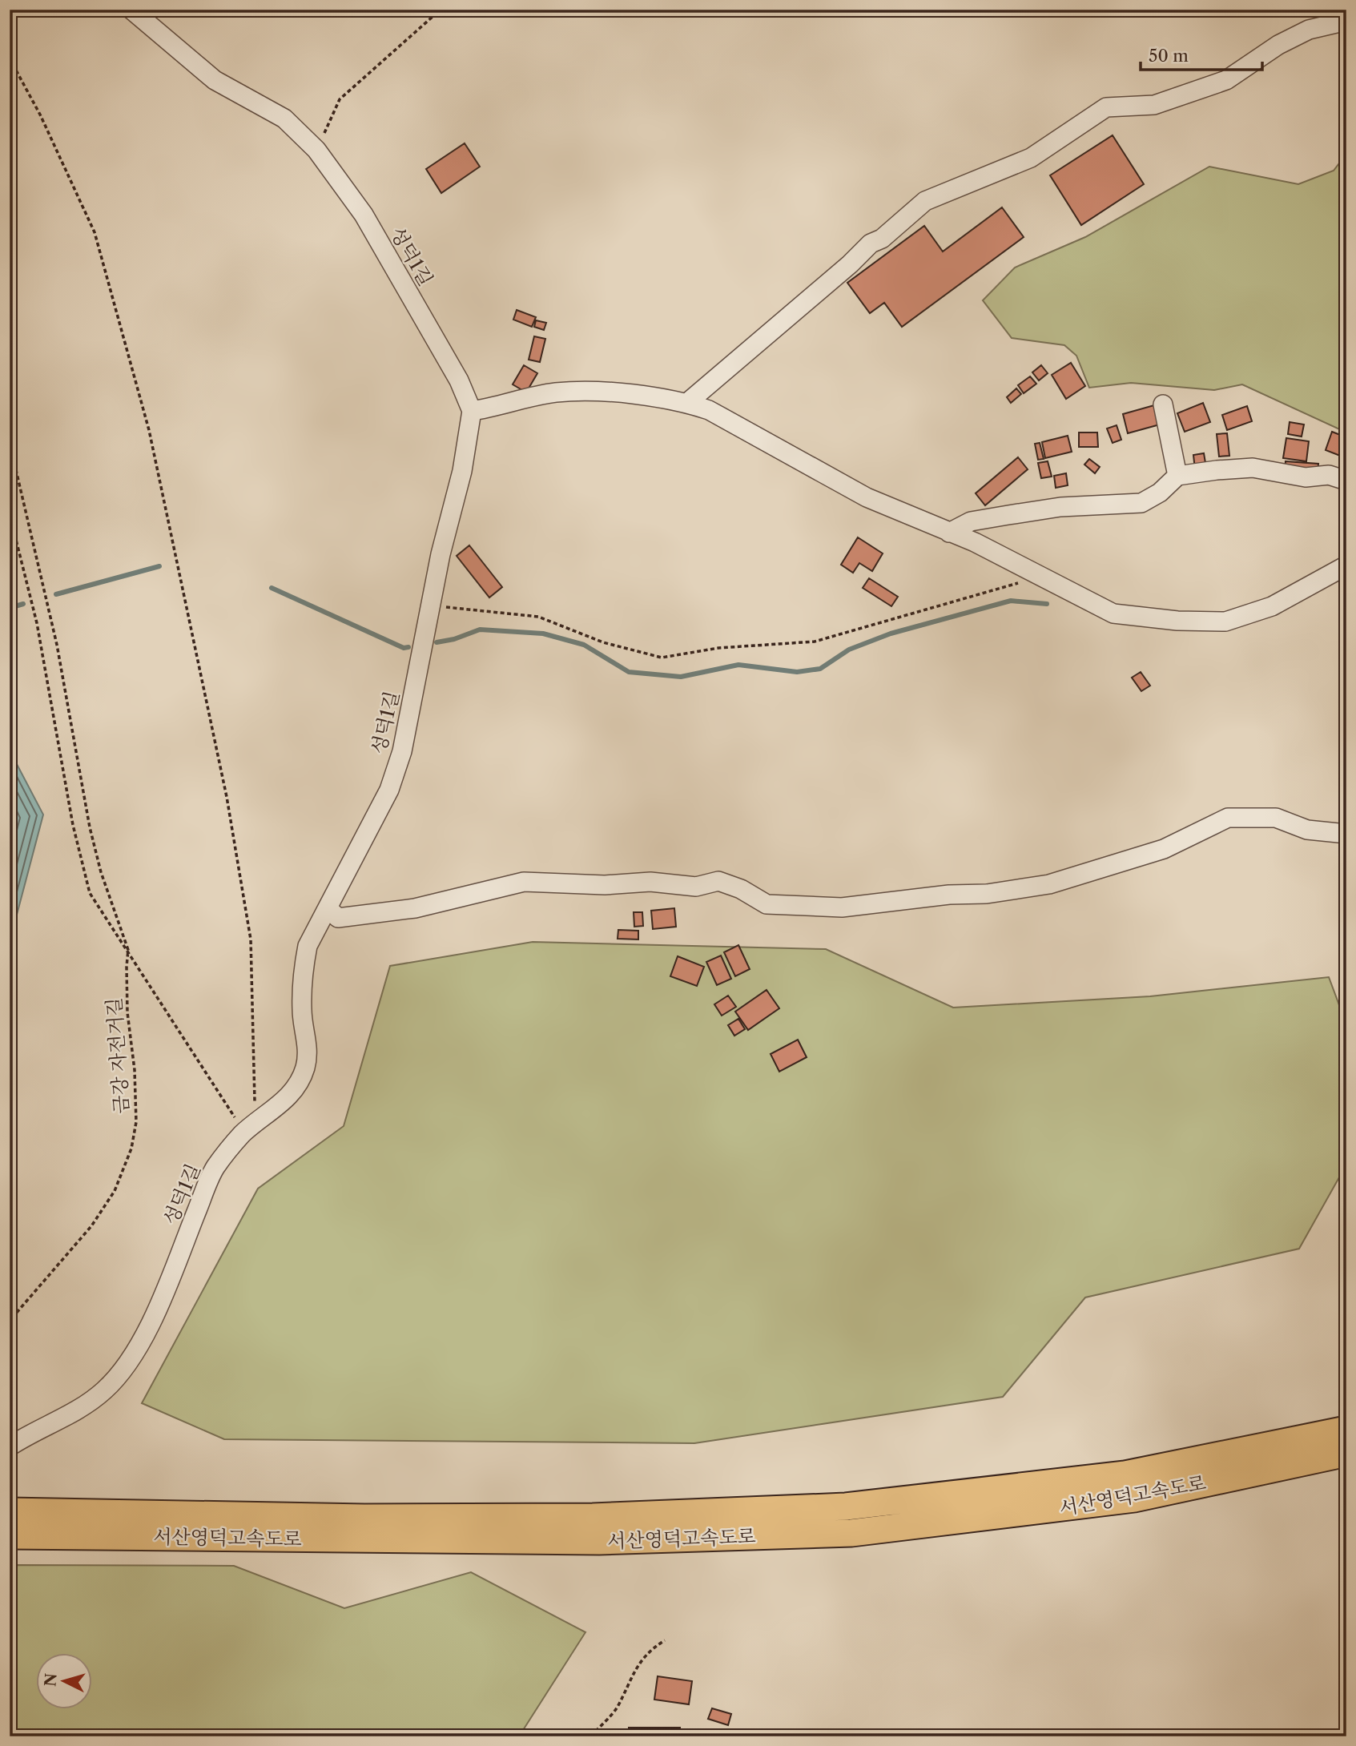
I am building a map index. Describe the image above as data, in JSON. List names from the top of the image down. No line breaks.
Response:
{"streets":{"highway":["서산영덕고속도로"],"street":["성덕1길"],"path":["금강 자전거길"]},"scale_bar":"50 m","north":"left"}
